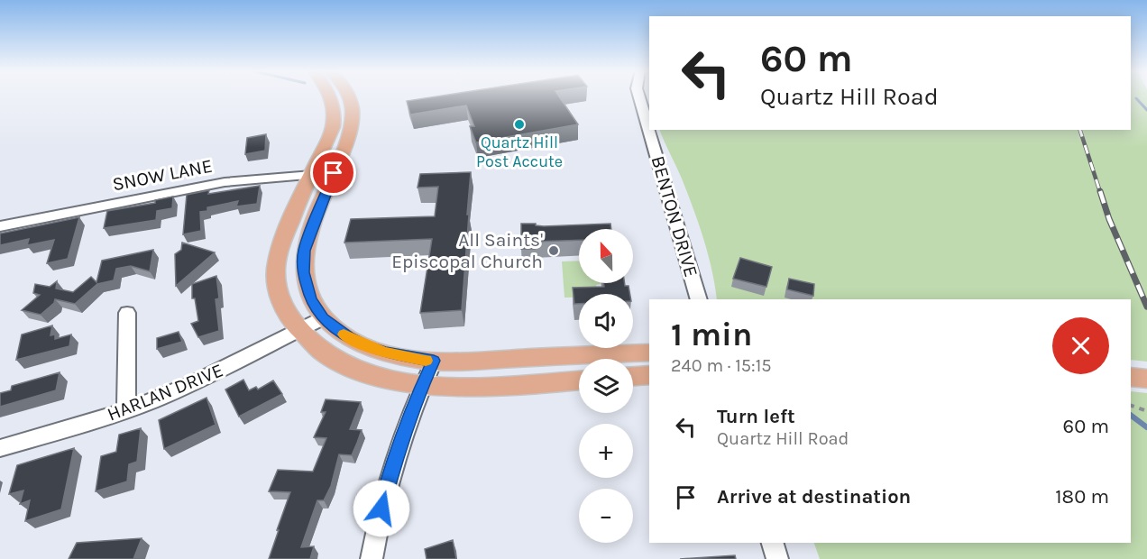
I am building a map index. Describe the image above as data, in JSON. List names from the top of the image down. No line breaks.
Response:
{"streets":{"street":["SNOW LANE","BENTON DRIVE","HARLAN DRIVE"]},"places":["Quartz Hill Post Accute","All Saints' Episcopal Church"],"north":"top","page":{"turn":["60 m","Quartz Hill Road"],"map_buttons":["+","−"],"heading":["1 min","240 m · 15:15"],"list":[{"name":"Turn left","note":"Quartz Hill Road","value":"60 m"},{"name":"Arrive at destination","value":"180 m"}]}}
